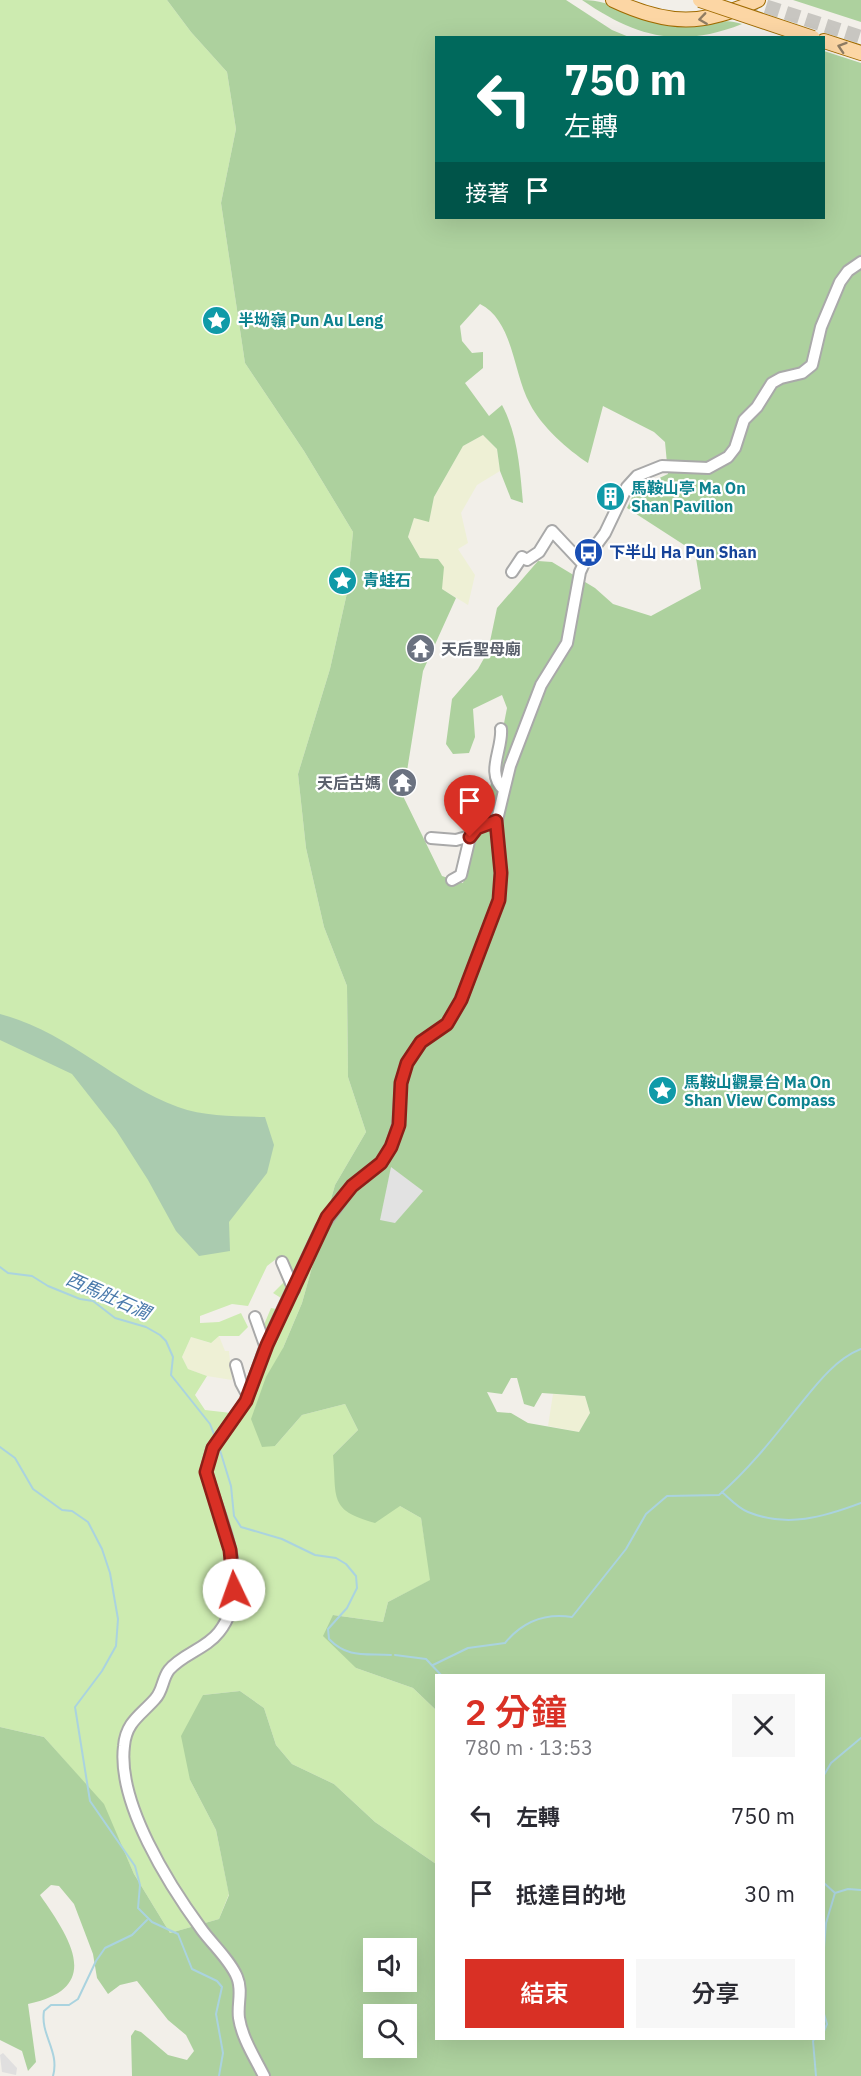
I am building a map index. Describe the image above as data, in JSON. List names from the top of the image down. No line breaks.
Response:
{"water":["西馬肚石澗"],"places":{"place":["半坳嶺 Pun Au Leng","青蛙石","馬鞍山觀景台 Ma On Shan View Compass"],"building":["馬鞍山亭 Ma On Shan Pavilion"],"bus stop":["下半山 Ha Pun Shan"],"temple":["天后聖母廟","天后古媽"]},"page":{"turn":["750 m","左轉"],"then":"接著","heading":["2 分鐘","780 m · 13:53"],"list":[{"name":"左轉","value":"750 m"},{"name":"抵達目的地","value":"30 m"}],"buttons":["結束","分享"]}}
